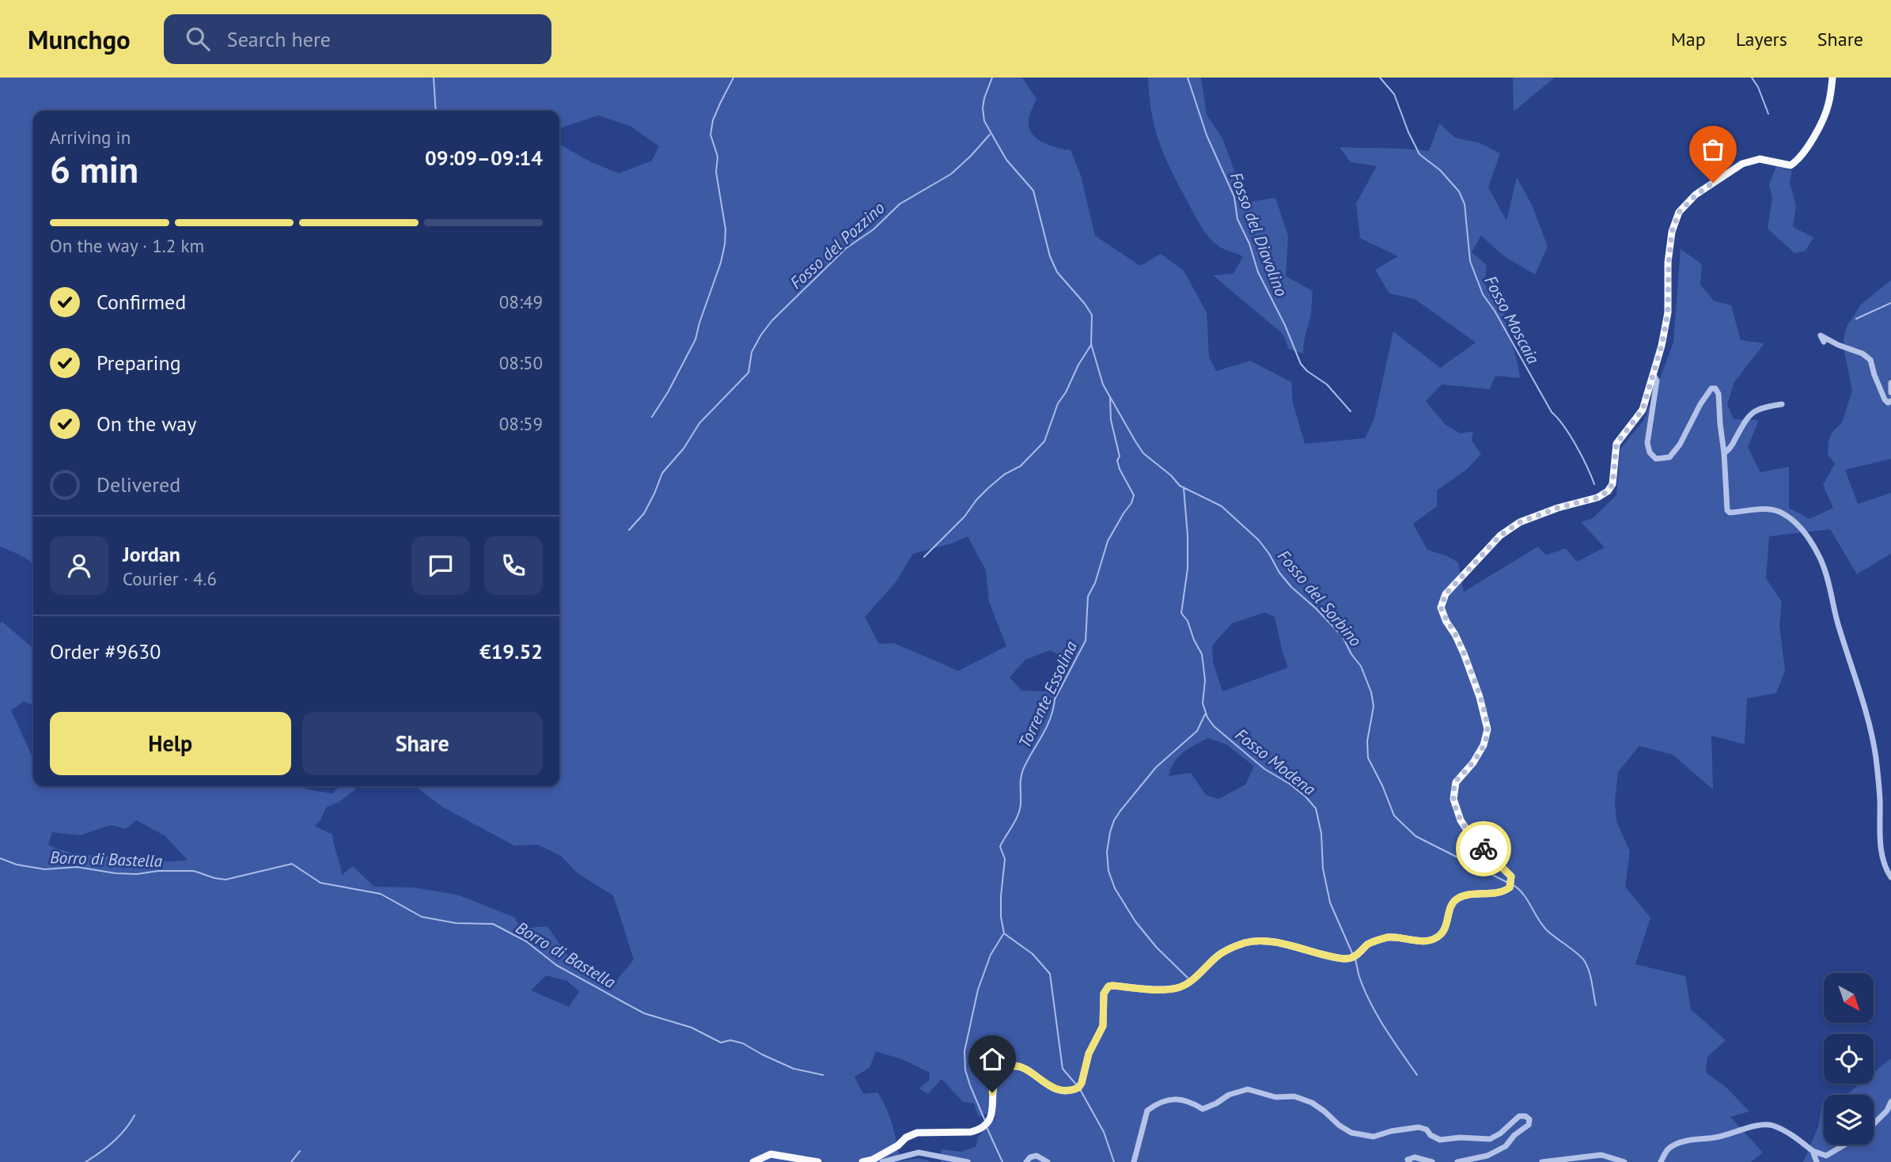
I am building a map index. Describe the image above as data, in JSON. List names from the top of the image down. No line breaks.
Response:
{"water":["Fosso del Diavolino","Fosso del Pozzino","Fosso Moscaia","Fosso del Sorbino","Torrente Essolina","Fosso Modena","Borro di Bastella"],"north":"bottom right","page":{"header":"Munchgo","search":"Search here","nav":["Map","Layers","Share"],"heading":["6 min","Arriving in","09:09–09:14"],"panel":["Jordan","Courier · 4.6","Order #9630","€19.52"],"bar":"On the way · 1.2 km","list":[["Confirmed","08:49"],["Preparing","08:50"],["On the way","08:59"],"Delivered"],"buttons":["Help","Share"]}}
